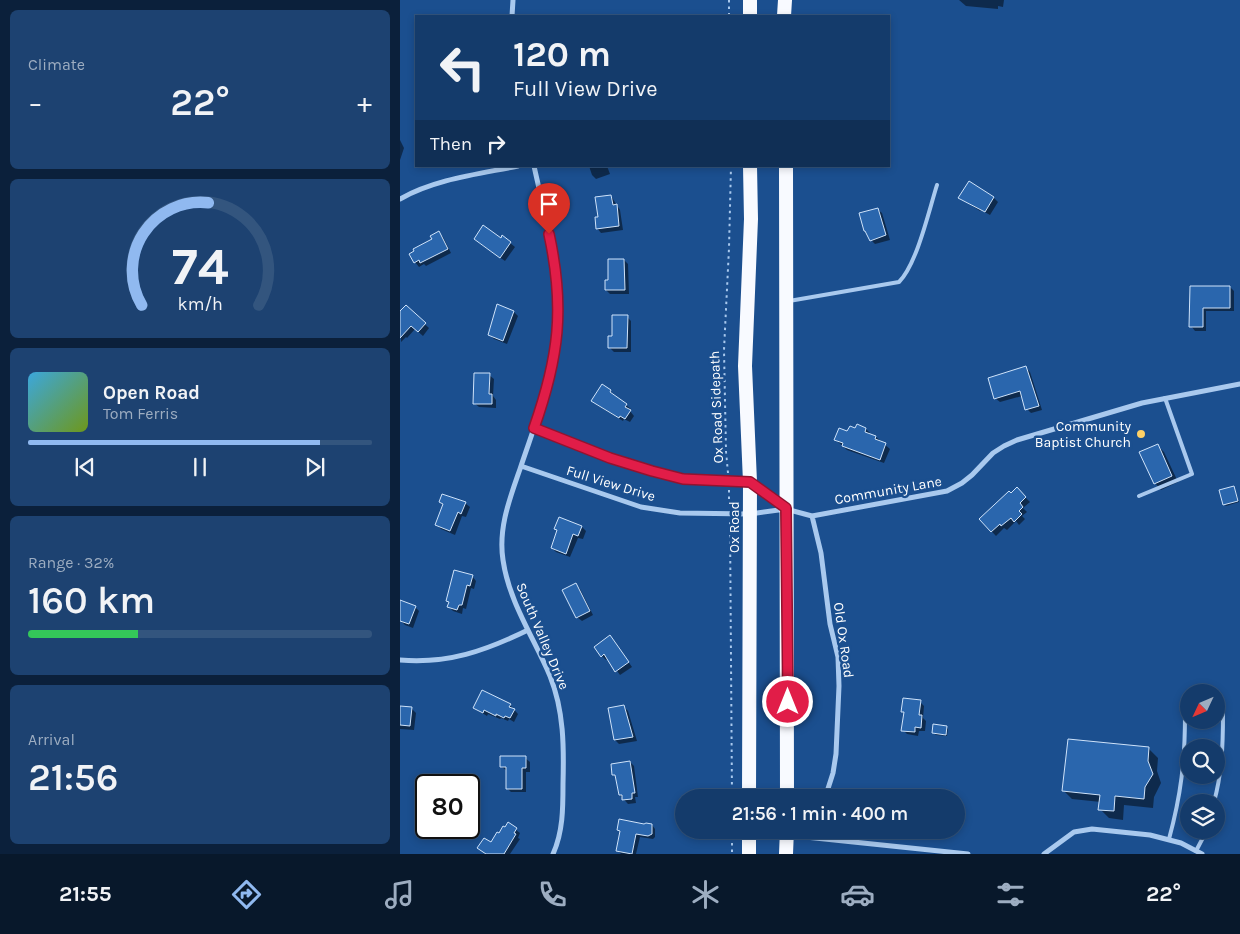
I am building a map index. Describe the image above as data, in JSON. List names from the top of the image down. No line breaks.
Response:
{"streets":{"highway":["Ox Road"],"street":["Full View Drive","Community Lane","South Valley Drive","Old Ox Road"],"path":["Ox Road Sidepath"]},"crossings":[["Ox Road Sidepath","Full View Drive"],["Full View Drive","Community Lane"],["Full View Drive","Ox Road"],["Full View Drive","South Valley Drive"],["Community Lane","Old Ox Road"]],"places":["Community Baptist Church"],"north":"bottom left","page":{"tile":["Climate",["Range · 32%","160 km"],["Arrival","21:56"]],"turn":["120 m","Full View Drive"],"heat":["−","22°","+"],"then":"Then","song":["Open Road","Tom Ferris"],"limit":"80","trip":"21:56 · 1 min · 400 m","tabs":["21:55","22°"],"gauge":["74","km/h"]}}
